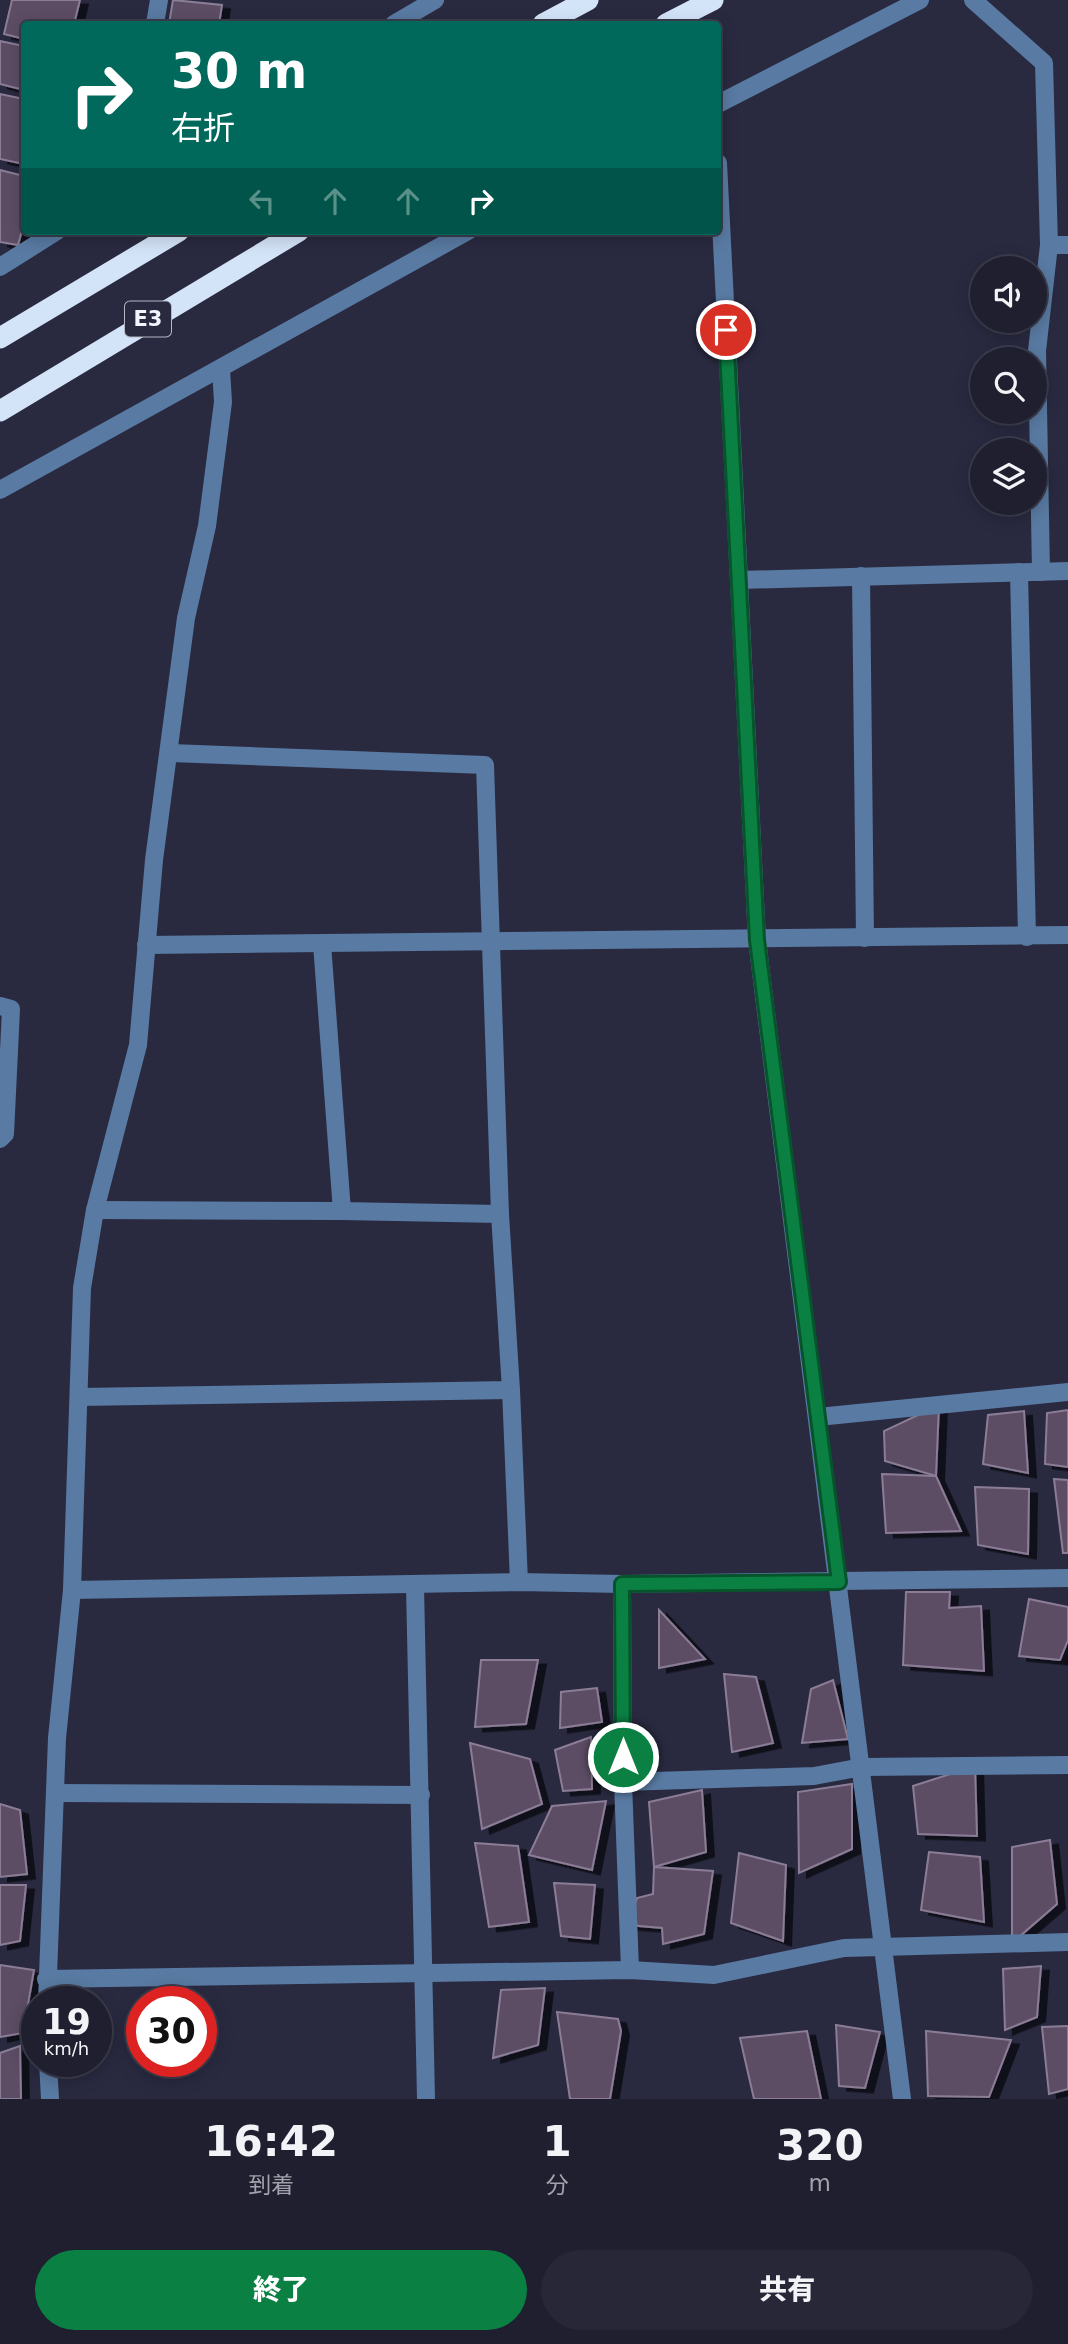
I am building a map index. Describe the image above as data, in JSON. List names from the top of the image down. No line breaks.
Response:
{"streets":{"highway":["E3"]},"page":{"turn":["30 m","右折"],"speed":"19 km/h","limit":"30","eta":["16:42","到着","1","分","320","m"],"buttons":["終了","共有"]}}
